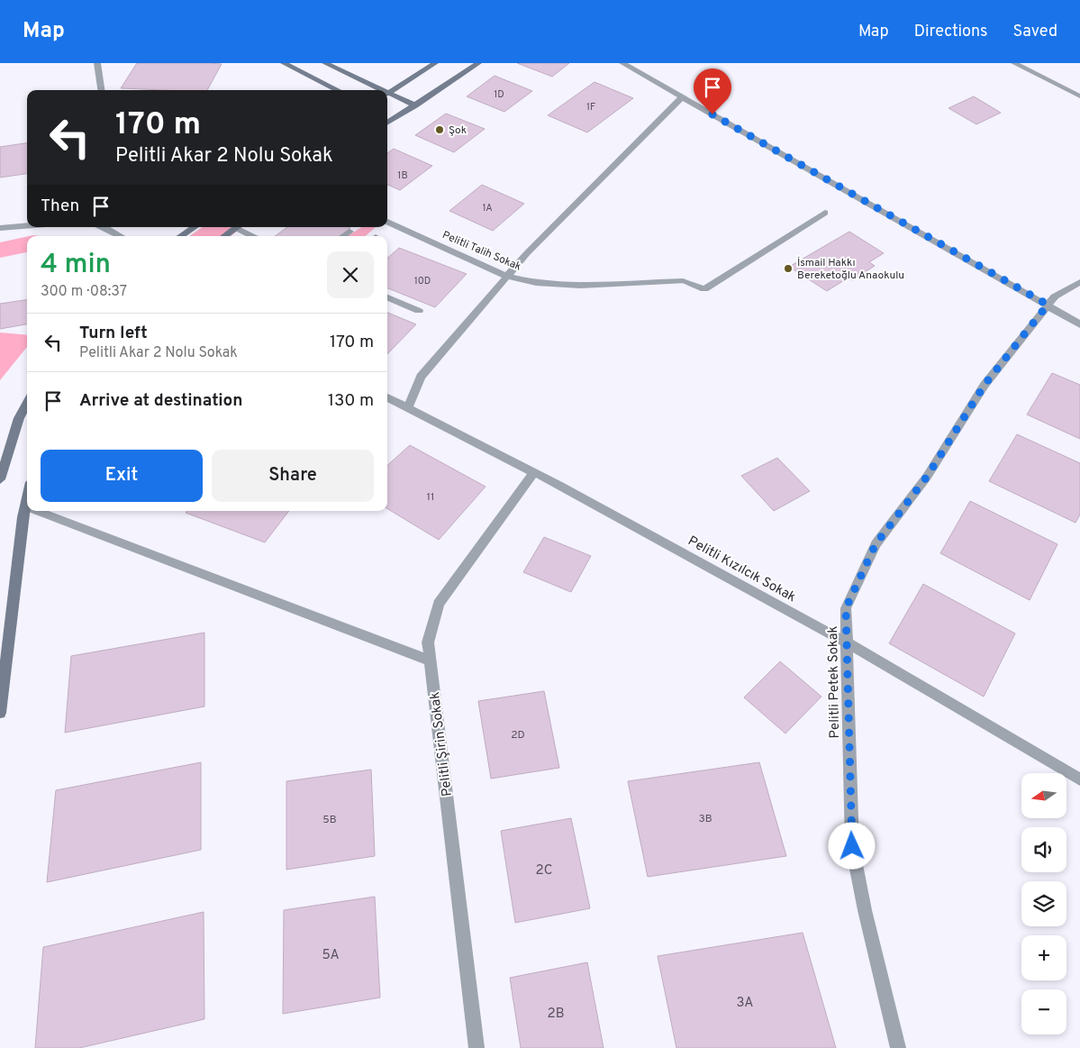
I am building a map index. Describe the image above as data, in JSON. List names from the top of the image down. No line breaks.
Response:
{"streets":{"street":["Pelitli Talih Sokak","Pelitli Kızılcık Sokak","Pelitli Petek Sokak","Pelitli Şirin Sokak"]},"crossings":[["Pelitli Kızılcık Sokak","Pelitli Petek Sokak"],["Pelitli Kızılcık Sokak","Pelitli Şirin Sokak"]],"places":["Şok","İsmail Hakkı Bereketoğlu Anaokulu"],"house_numbers":["1D","1F","1B","1A","10D","11","2D","3B","5B","2C","5A","3A","2B"],"north":"left","page":{"header":"Map","nav":["Map","Directions","Saved"],"turn":["170 m","Pelitli Akar 2 Nolu Sokak"],"then":"Then","heading":["4 min","300 m · 08:37"],"list":[{"name":"Turn left","note":"Pelitli Akar 2 Nolu Sokak","value":"170 m"},{"name":"Arrive at destination","value":"130 m"}],"buttons":["Exit","Share"],"map_buttons":["+","−"]}}
